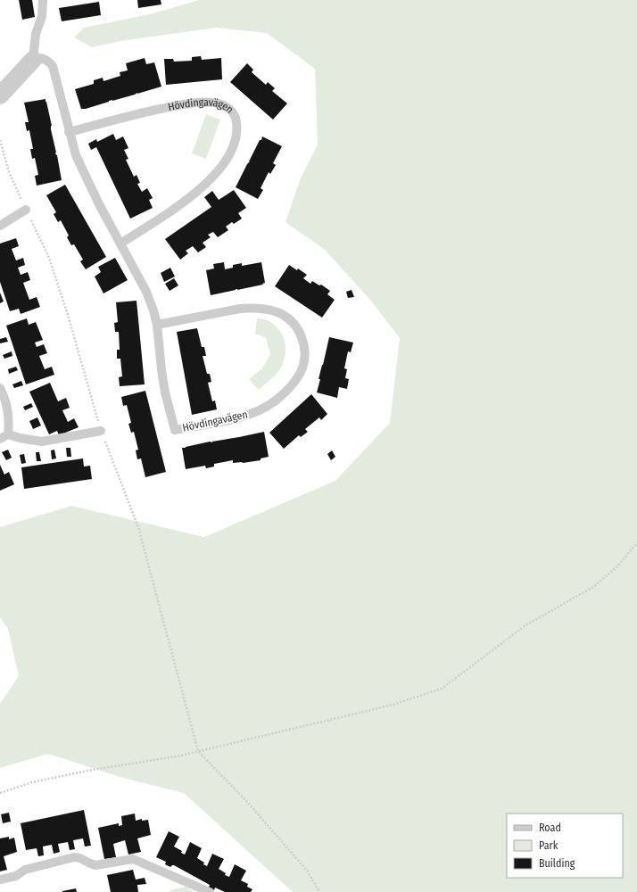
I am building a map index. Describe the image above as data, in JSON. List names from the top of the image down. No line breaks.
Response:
{"streets":{"lane":["Hövdingavägen"]},"legend":["Road","Park","Building"]}
